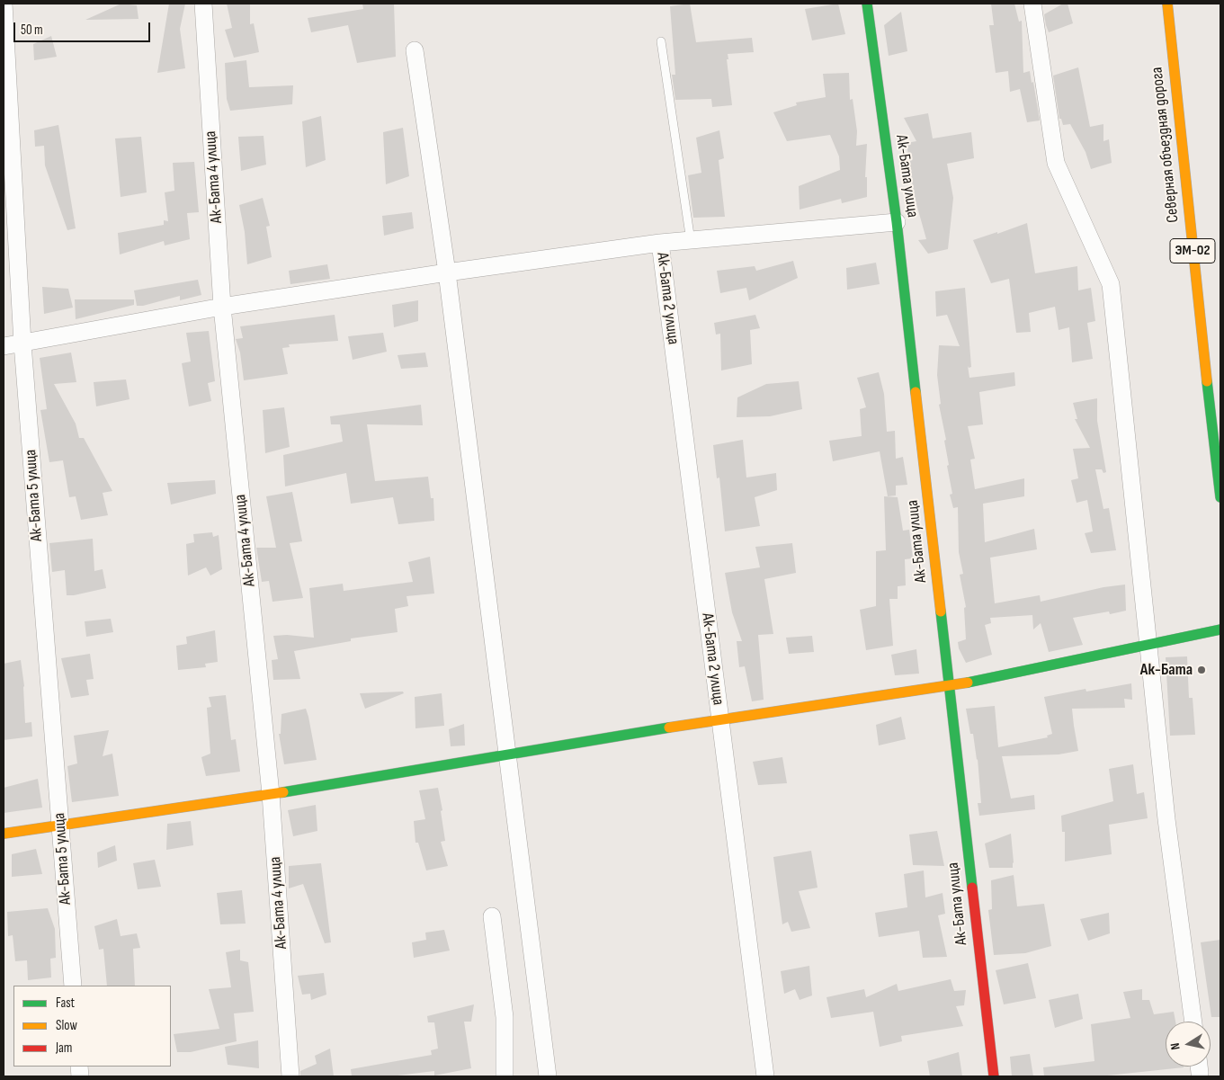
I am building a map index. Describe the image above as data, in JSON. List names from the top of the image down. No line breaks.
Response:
{"streets":{"main road":["Северная объездная дорога","Ак-Бата улица","ЭМ-02"],"street":["Ак-Бата 4 улица","Ак-Бата 2 улица","Ак-Бата 5 улица"]},"places":["Ак-Бата"],"legend":["Fast","Slow","Jam"],"scale_bar":"50 m","north":"left"}
